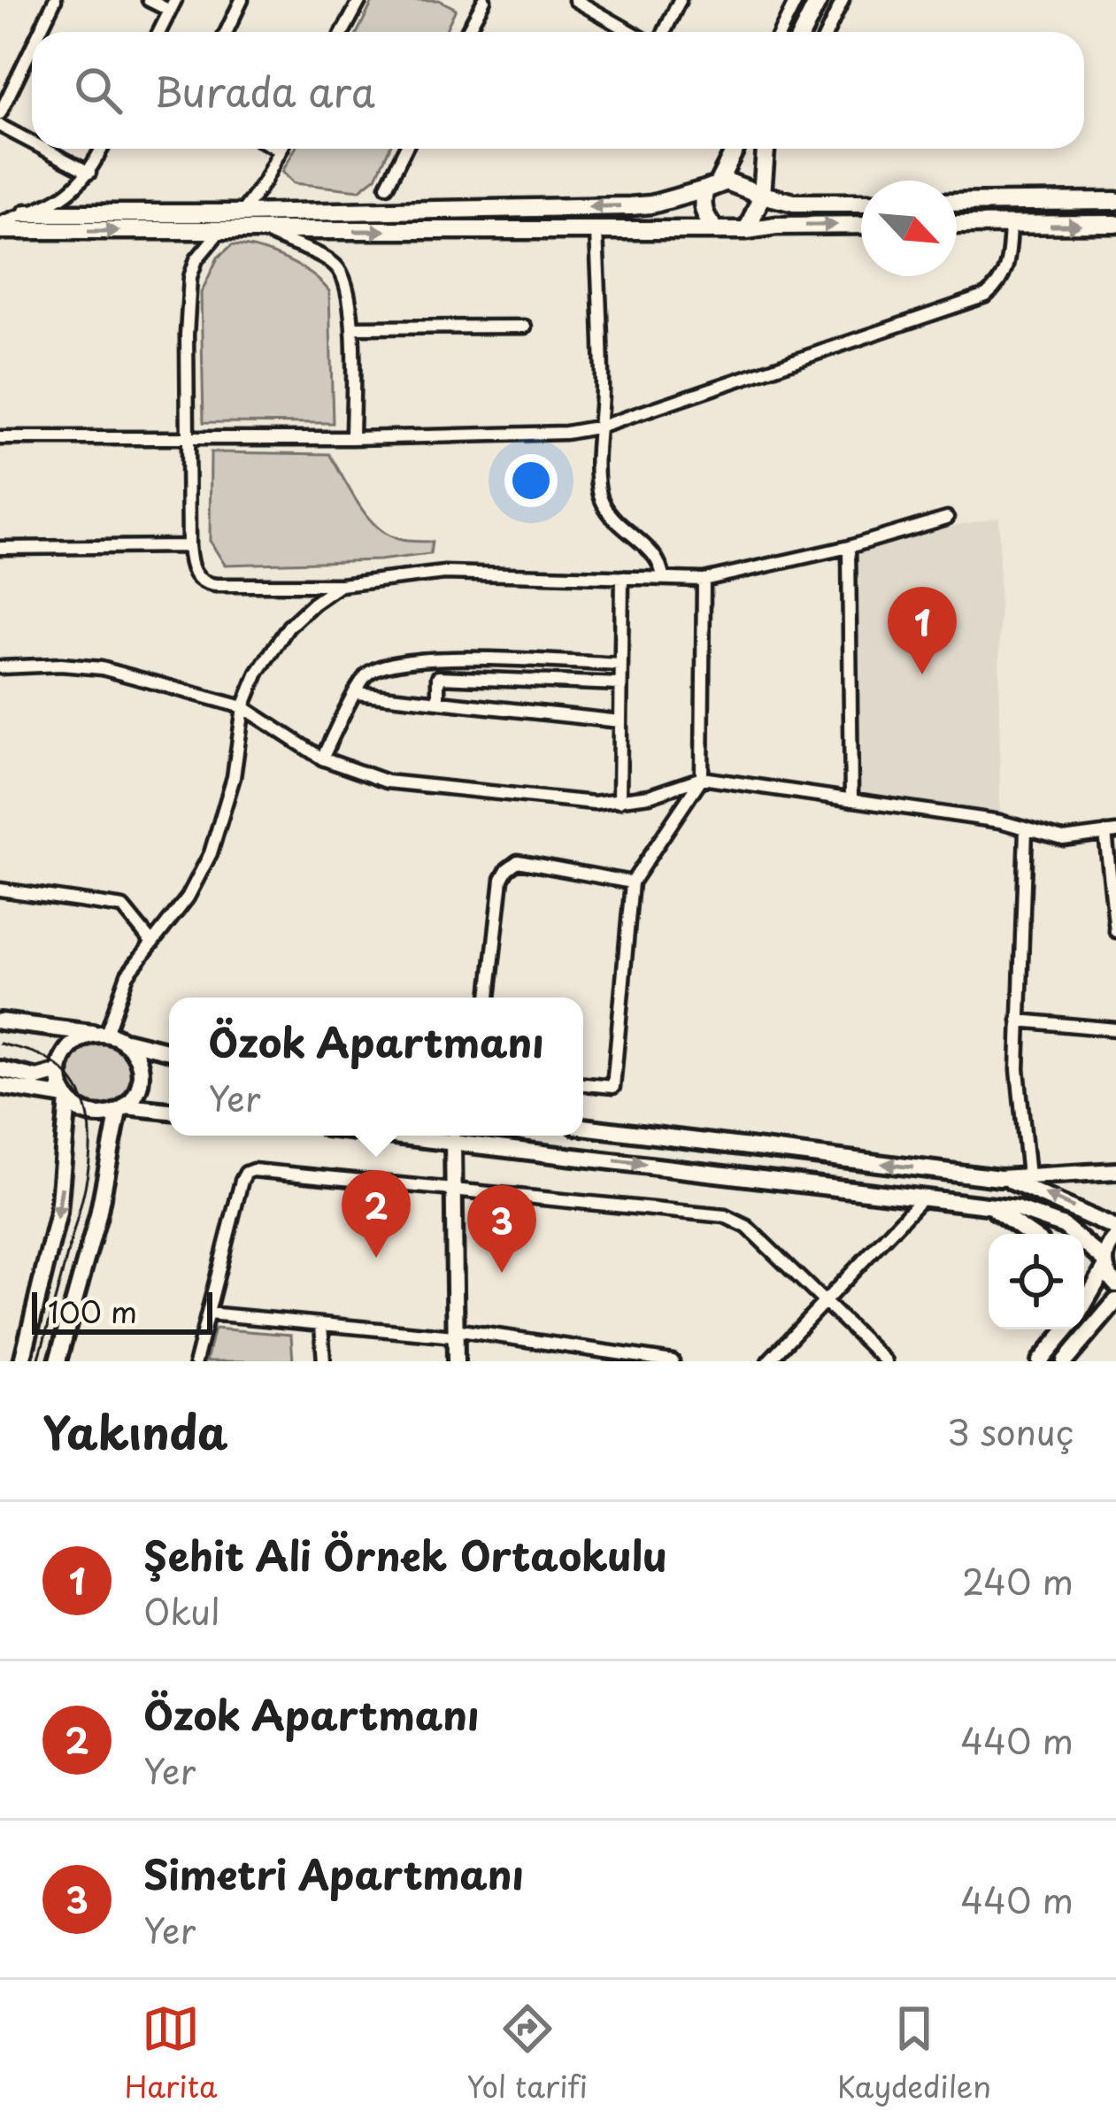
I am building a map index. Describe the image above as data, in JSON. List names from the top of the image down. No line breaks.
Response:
{"scale_bar":"100 m","north":"bottom right","page":{"search":"Burada ara","pins":["1","2","3"],"popup":["Özok Apartmanı","Yer"],"scale":"100 m","heading":["Yakında","3 sonuç"],"list":[{"mark":"1","name":"Şehit Ali Örnek Ortaokulu","note":"Okul","value":"240 m"},{"mark":"2","name":"Özok Apartmanı","note":"Yer","value":"440 m"},{"mark":"3","name":"Simetri Apartmanı","note":"Yer","value":"440 m"}],"nav":["Harita","Yol tarifi","Kaydedilen"]}}
